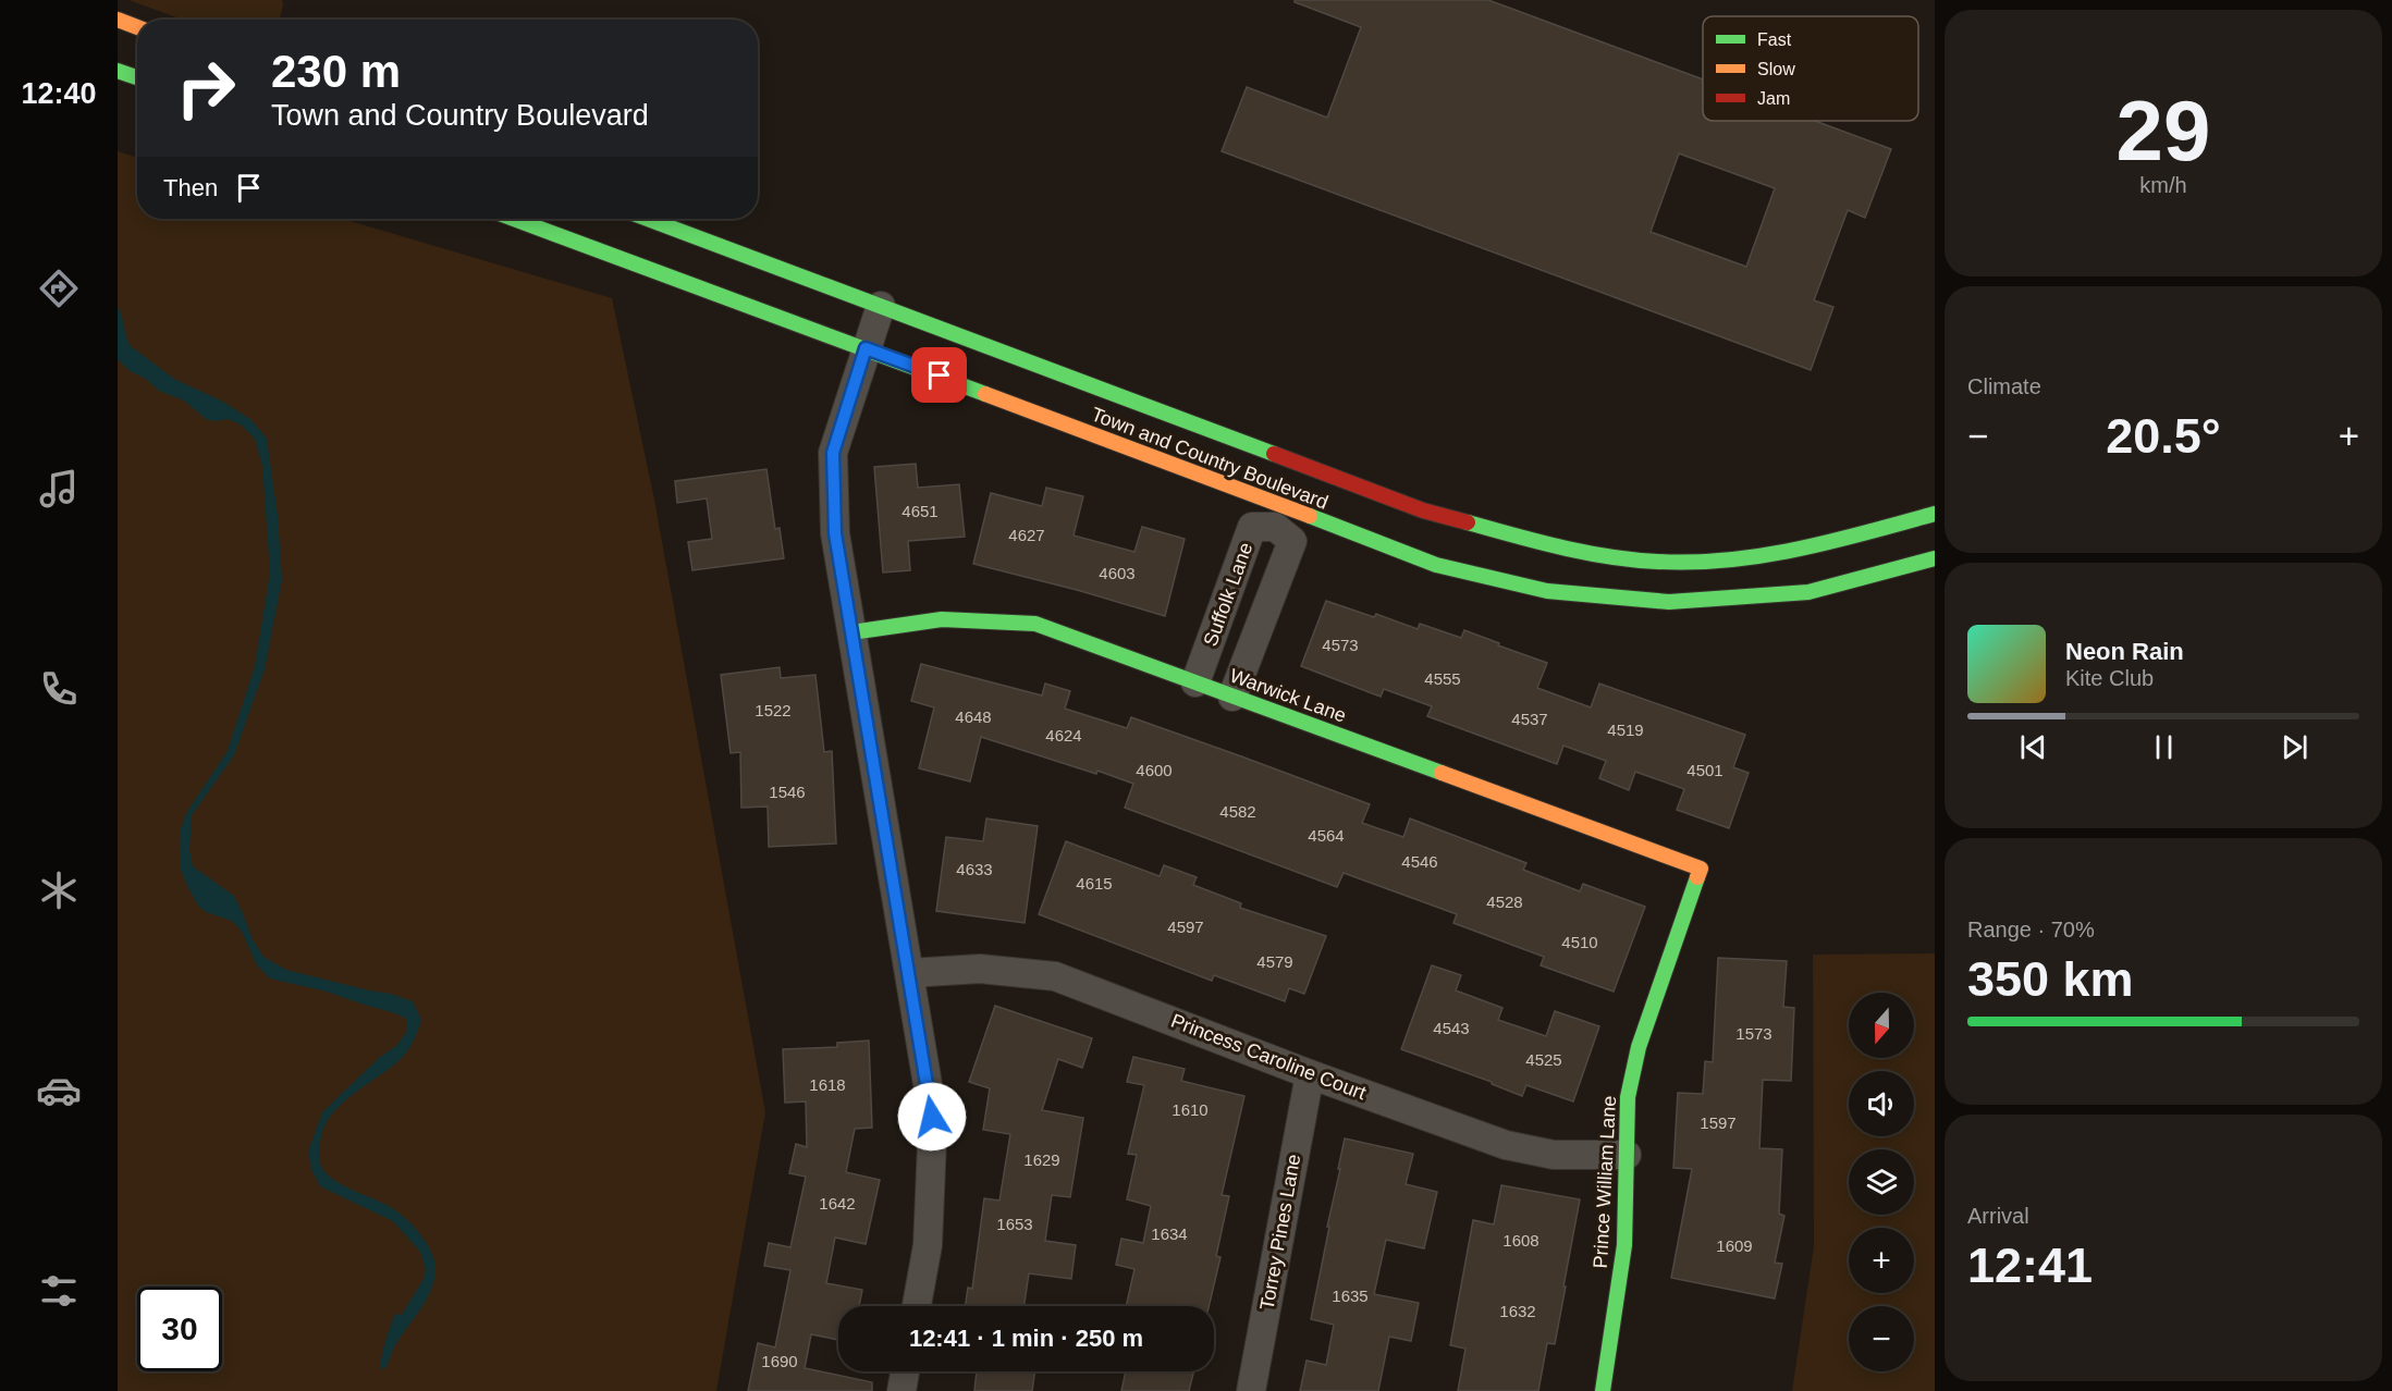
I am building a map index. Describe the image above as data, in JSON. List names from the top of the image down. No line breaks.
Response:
{"streets":{"main road":["Town and Country Boulevard","Warwick Lane","Prince William Lane"],"street":["Suffolk Lane","Princess Caroline Court","Torrey Pines Lane"]},"crossings":[["Town and Country Boulevard","Suffolk Lane"],["Suffolk Lane","Warwick Lane"],["Warwick Lane","Prince William Lane"],["Princess Caroline Court","Prince William Lane"],["Princess Caroline Court","Torrey Pines Lane"]],"house_numbers":["4651","4627","4603","4573","4555","1522","4648","4537","4519","4624","4600","4501","1546","4582","4564","4546","4633","4615","4528","4597","4510","4579","4543","1573","4525","1618","1610","1597","1629","1642","1653","1634","1608","1609","1635","1632","1690"],"legend":["Fast","Slow","Jam"],"north":"bottom","page":{"tabs":"12:40","tile":[["29","km/h"],"Climate",["Range · 70%","350 km"],["Arrival","12:41"]],"turn":["230 m","Town and Country Boulevard"],"then":"Then","heat":["−","20.5°","+"],"song":["Neon Rain","Kite Club"],"map_buttons":["+","−"],"limit":"30","trip":"12:41 · 1 min · 250 m"}}
